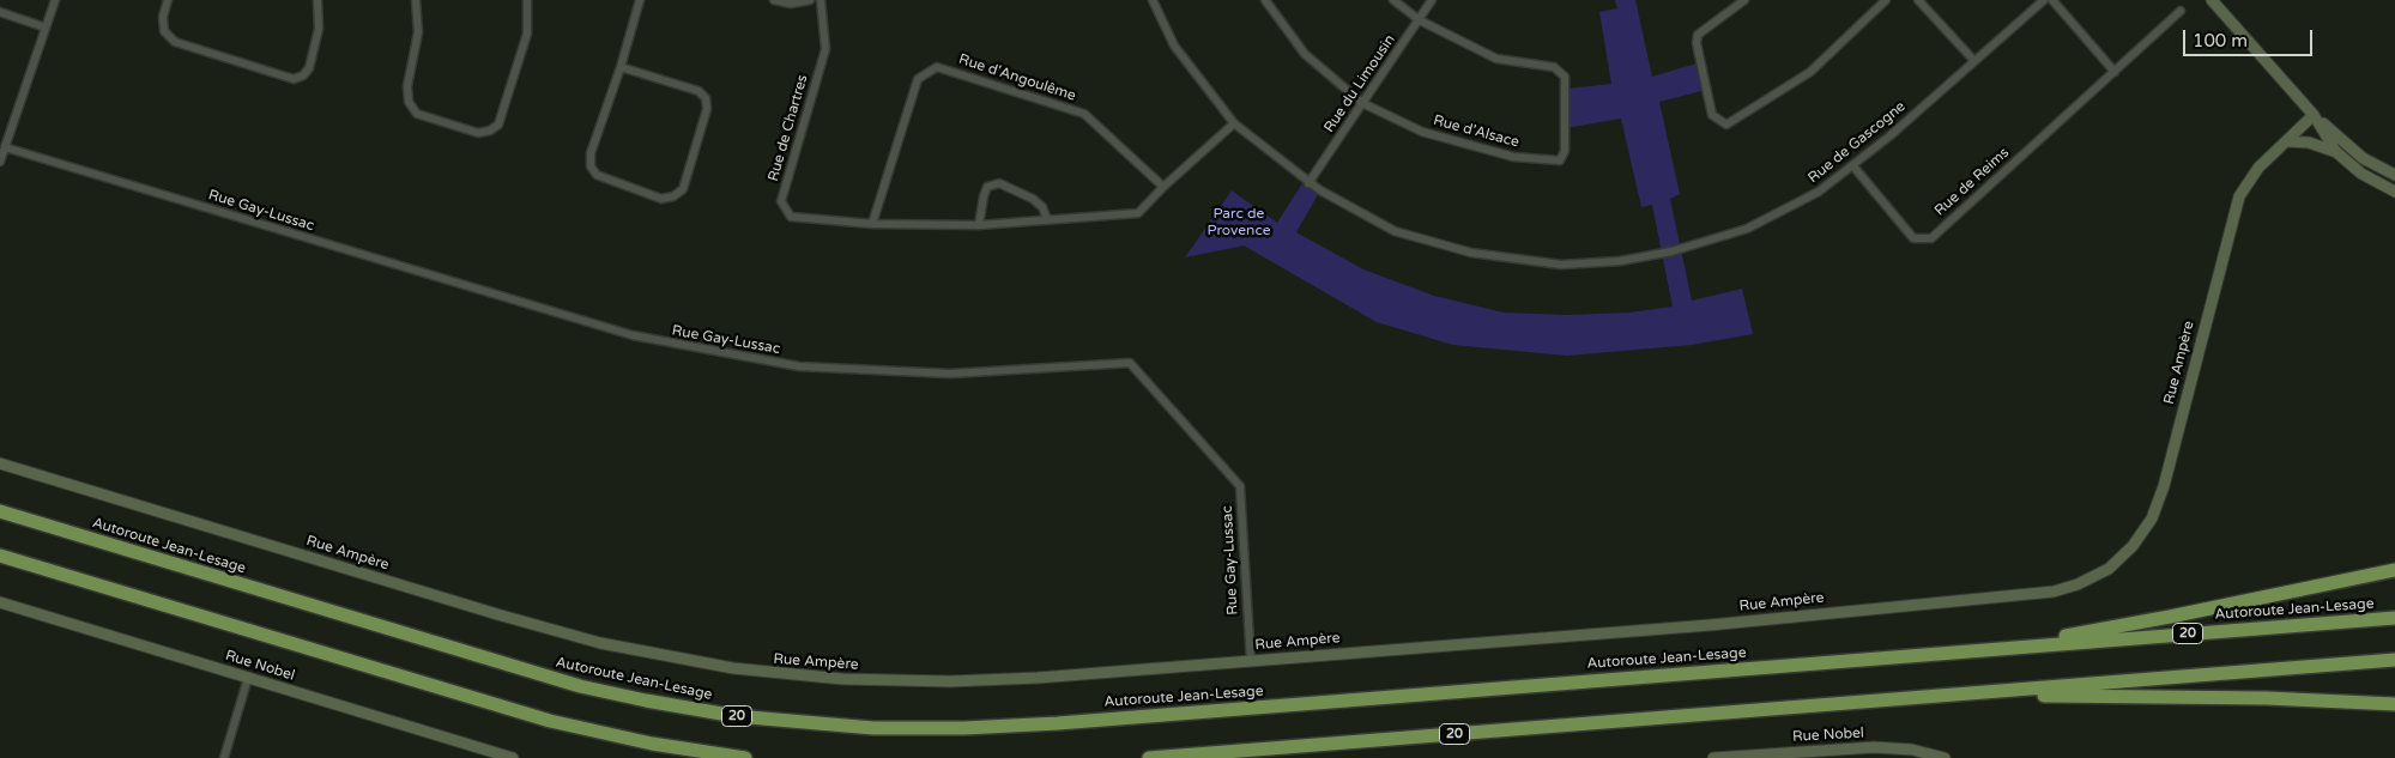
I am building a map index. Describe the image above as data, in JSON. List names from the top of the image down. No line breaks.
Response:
{"streets":{"highway":["Autoroute Jean-Lesage","20"],"street":["Rue d'Angoulême","Rue du Limousin","Rue de Chartres","Rue d'Alsace","Rue de Gascogne","Rue de Reims","Rue Gay-Lussac","Rue Ampère","Rue Nobel"]},"crossings":[["Rue d'Angoulême","Rue de Chartres"],["Rue du Limousin","Rue d'Alsace"],["Rue du Limousin","Rue de Gascogne"],["Rue de Chartres","Rue de Gascogne"],["Rue de Gascogne","Rue de Reims"],["Rue Gay-Lussac","Rue Ampère"]],"parks":["Parc de Provence"],"scale_bar":"100 m"}
